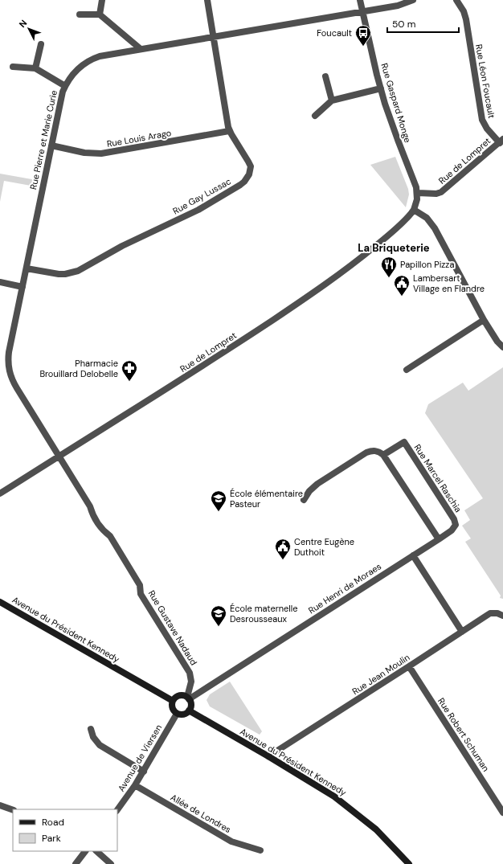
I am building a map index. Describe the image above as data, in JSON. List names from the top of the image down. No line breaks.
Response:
{"streets":{"street":["Rue Léon Foucault","Rue Gaspard Monge","Rue Louis Arago","Rue Pierre et Marie Curie","Rue de Lompret","Rue Gay Lussac","Rue Marcel Raschia","Rue Henri de Moraes","Rue Gustave Nadaud","Avenue du Président Kennedy","Rue Jean Moulin","Rue Robert Schuman","Avenue de Viersen","Allée de Londres"]},"crossings":[["Rue Léon Foucault","Rue de Lompret"],["Rue Gaspard Monge","Rue Pierre et Marie Curie"],["Rue Gaspard Monge","Rue de Lompret"],["Rue Louis Arago","Rue Pierre et Marie Curie"],["Rue Louis Arago","Rue Gay Lussac"],["Rue Pierre et Marie Curie","Rue de Lompret"],["Rue Pierre et Marie Curie","Rue Gay Lussac"],["Rue Pierre et Marie Curie","Rue Gustave Nadaud"],["Rue de Lompret","Rue Gustave Nadaud"],["Rue Marcel Raschia","Rue Henri de Moraes"],["Rue Henri de Moraes","Rue Gustave Nadaud"],["Rue Henri de Moraes","Avenue du Président Kennedy"],["Rue Henri de Moraes","Avenue de Viersen"],["Rue Gustave Nadaud","Avenue du Président Kennedy"],["Rue Gustave Nadaud","Avenue de Viersen"],["Avenue du Président Kennedy","Rue Jean Moulin"],["Avenue du Président Kennedy","Avenue de Viersen"],["Rue Jean Moulin","Rue Robert Schuman"],["Avenue de Viersen","Allée de Londres"]],"districts":["La Briqueterie"],"places":{"bus stop":["Foucault"],"restaurant":["Papillon Pizza"],"public building":["Lambersart Village en Flandre","Centre Eugène Duthoit"],"pharmacy":["Pharmacie Brouillard Delobelle"],"school or university":["École élémentaire Pasteur","École maternelle Desrousseaux"]},"legend":["Road","Park"],"scale_bar":"50 m","north":"top left"}
